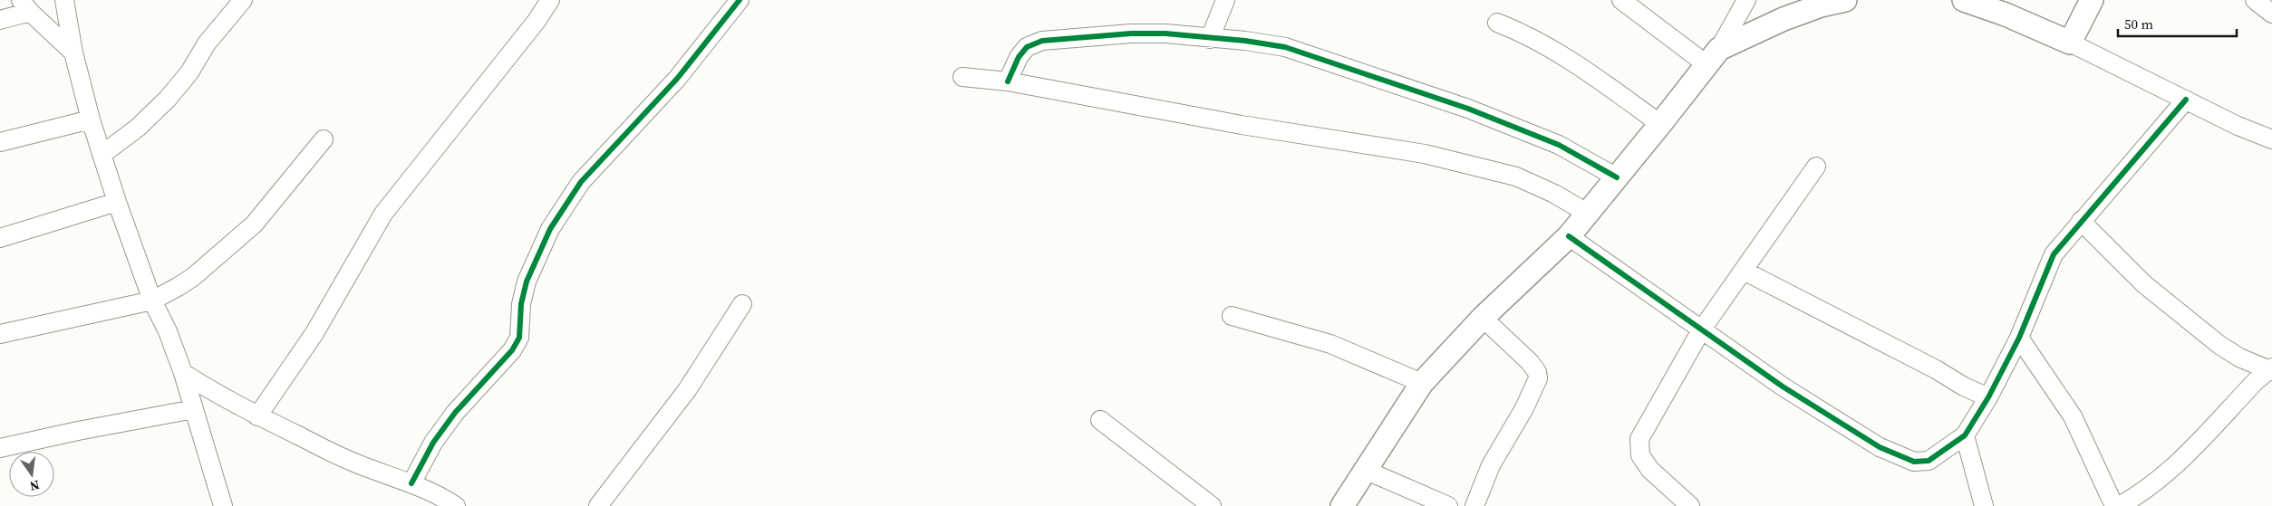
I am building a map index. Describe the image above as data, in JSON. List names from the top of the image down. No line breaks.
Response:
{"scale_bar":"50 m","north":"bottom"}
